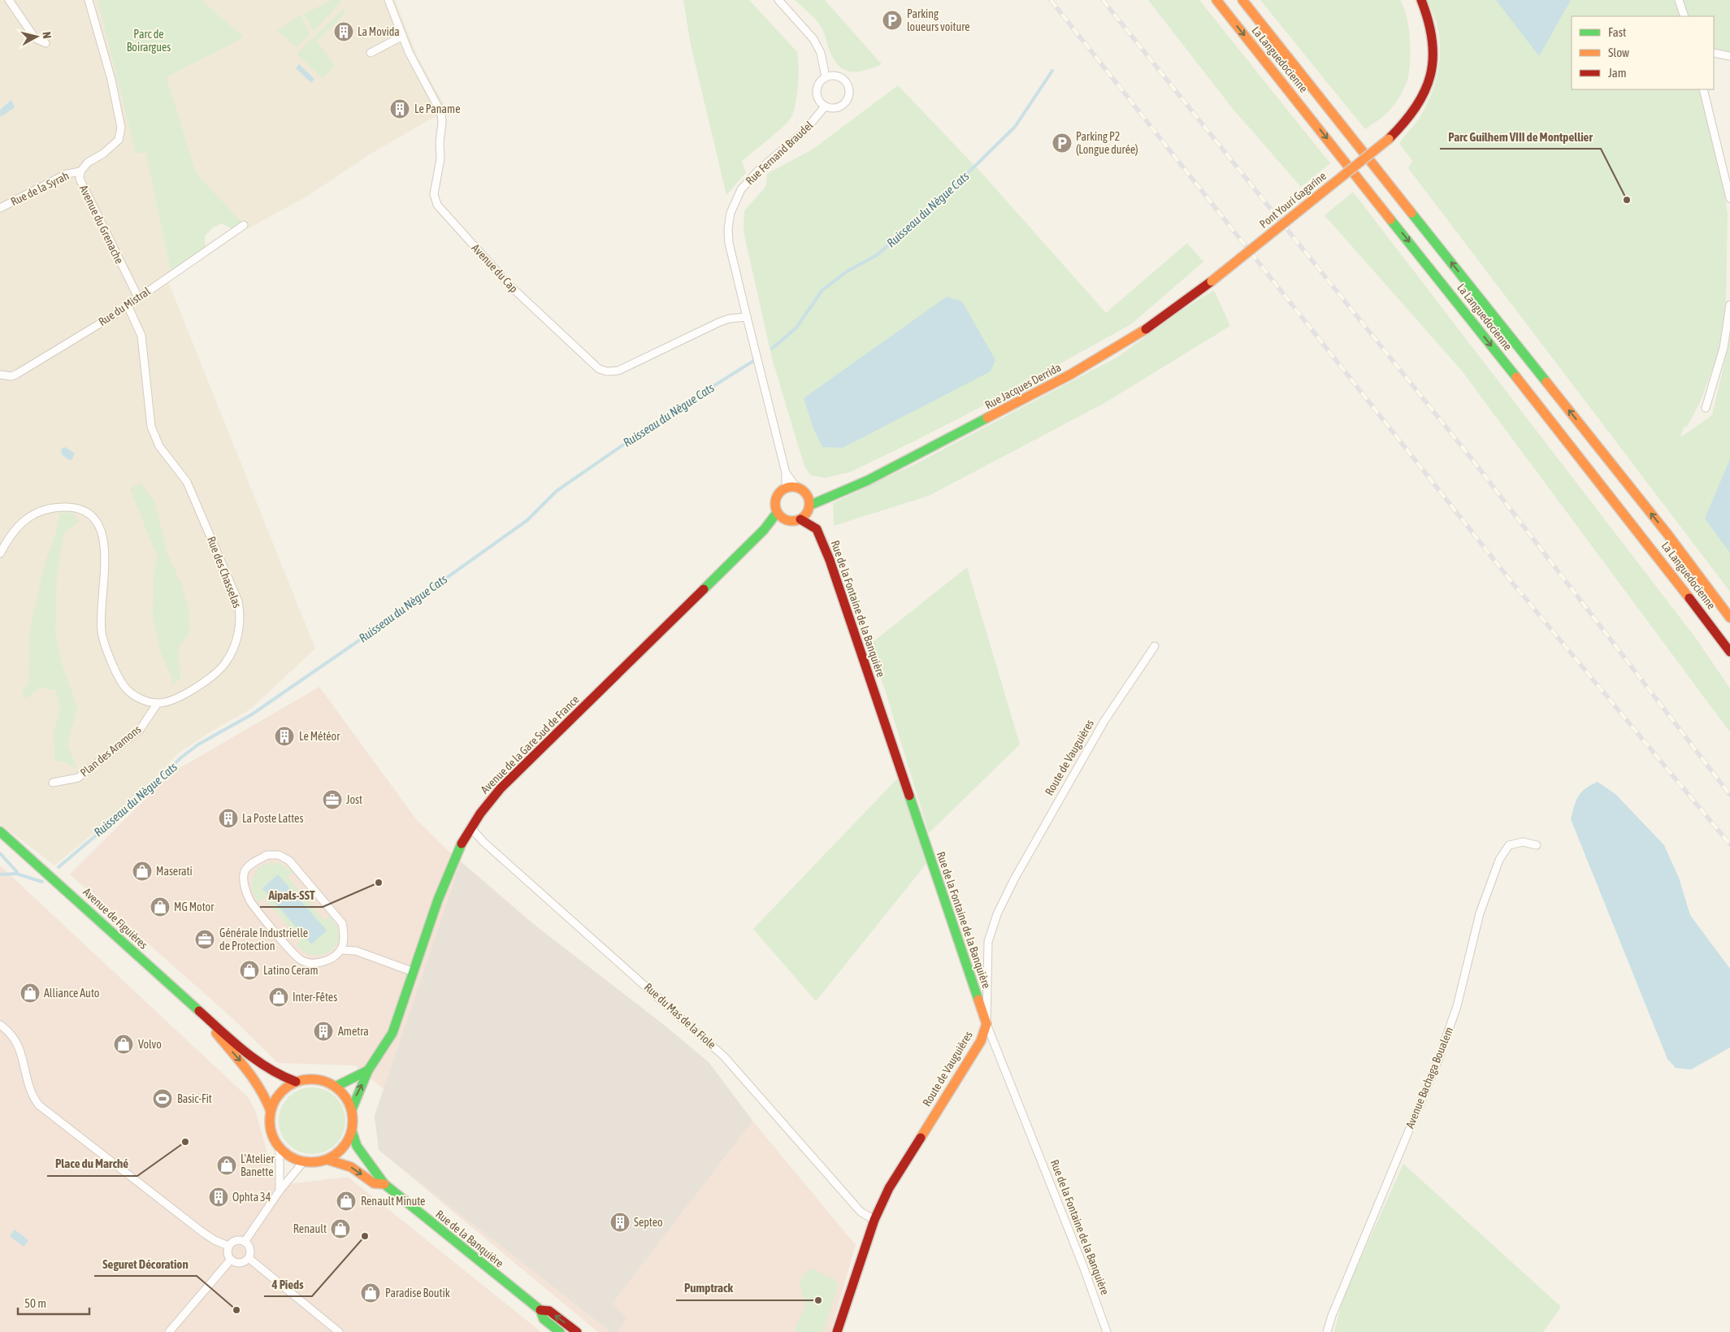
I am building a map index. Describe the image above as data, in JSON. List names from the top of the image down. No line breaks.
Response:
{"streets":{"main road":["La Languedocienne","Pont Youri Gagarine","Rue Jacques Derrida","Rue de la Fontaine de la Banquière","Avenue de la Gare Sud de France","Route de Vauguières","Avenue de Figuières","Rue de la Banquière"],"street":["Rue Fernand Braudel","Rue de la Syrah","Avenue du Grenache","Avenue du Cap","Rue du Mistral","Rue des Chasselas","Plan des Aramons","Rue du Mas de la Fiole","Avenue Bachaga Boualem"]},"crossings":[["Rue Fernand Braudel","Avenue du Cap"],["Rue de la Syrah","Avenue du Grenache"],["Pont Youri Gagarine","Rue Jacques Derrida"],["Avenue du Grenache","Rue du Mistral"],["Rue du Mistral","Rue des Chasselas"],["Rue Jacques Derrida","Rue de la Fontaine de la Banquière"],["Rue Jacques Derrida","Avenue de la Gare Sud de France"],["Rue des Chasselas","Plan des Aramons"],["Rue de la Fontaine de la Banquière","Avenue de la Gare Sud de France"],["Rue de la Fontaine de la Banquière","Route de Vauguières"],["Avenue de la Gare Sud de France","Avenue de Figuières"],["Avenue de la Gare Sud de France","Rue du Mas de la Fiole"],["Avenue de la Gare Sud de France","Rue de la Banquière"],["Route de Vauguières","Rue du Mas de la Fiole"],["Avenue de Figuières","Rue de la Banquière"]],"water":["Ruisseau du Nègue Cats"],"parks":["Parc de Boirargues"],"places":{"parking":["Parking loueurs voiture","Parking P2 (Longue durée)"],"building":["La Movida","Le Paname","Le Météor","La Poste Lattes","Ametra","Ophta 34","Septeo"],"other":["Parc Guilhem VIII de Montpellier","Aipals-SST","Place du Marché","4 Pieds","Pumptrack","Seguret Décoration"],"office":["Jost","Générale Industrielle de Protection"],"shop":["Maserati","MG Motor","Latino Ceram","Alliance Auto","Inter-Fêtes","Volvo","L'Atelier Banette","Renault Minute","Renault","Paradise Boutik"],"sports":["Basic-Fit"]},"legend":["Fast","Slow","Jam"],"scale_bar":"50 m","north":"right"}
